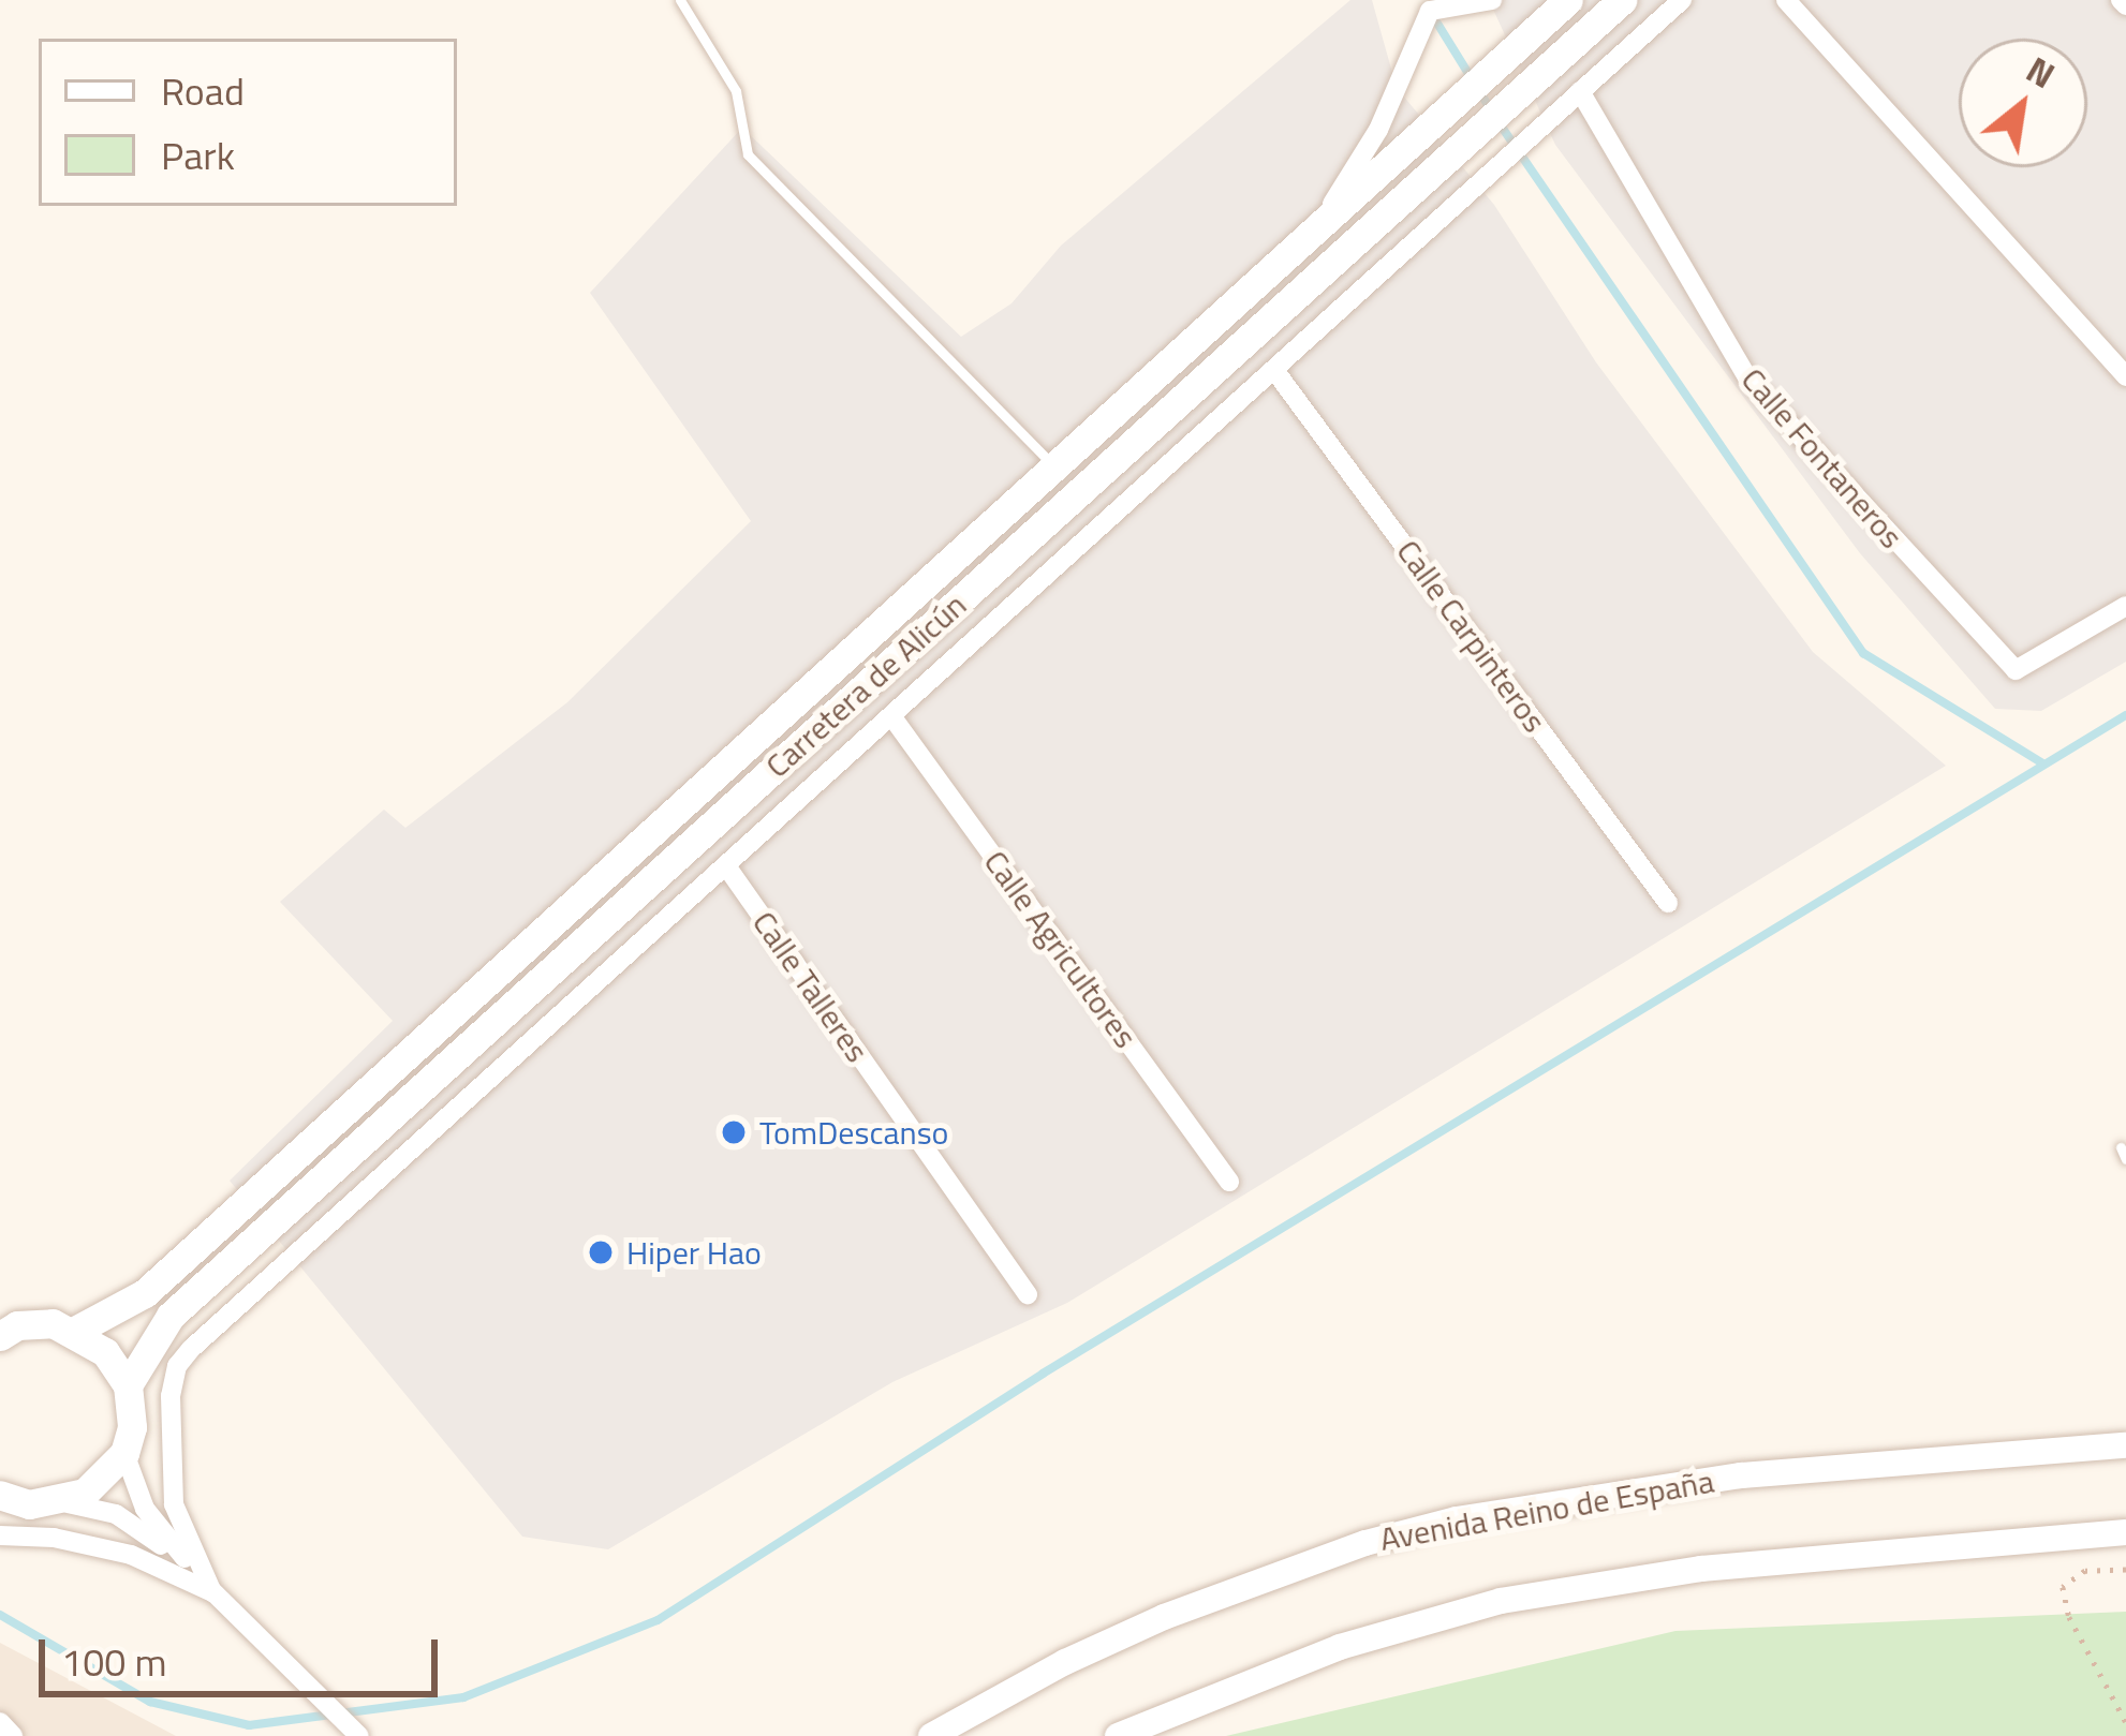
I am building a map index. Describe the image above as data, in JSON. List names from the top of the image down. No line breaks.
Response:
{"streets":{"main road":["Carretera de Alicún"],"street":["Calle Fontaneros","Calle Carpinteros","Calle Agricultores","Calle Talleres","Avenida Reino de España"]},"places":["TomDescanso","Hiper Hao"],"legend":["Road","Park"],"scale_bar":"100 m","north":"top right"}
